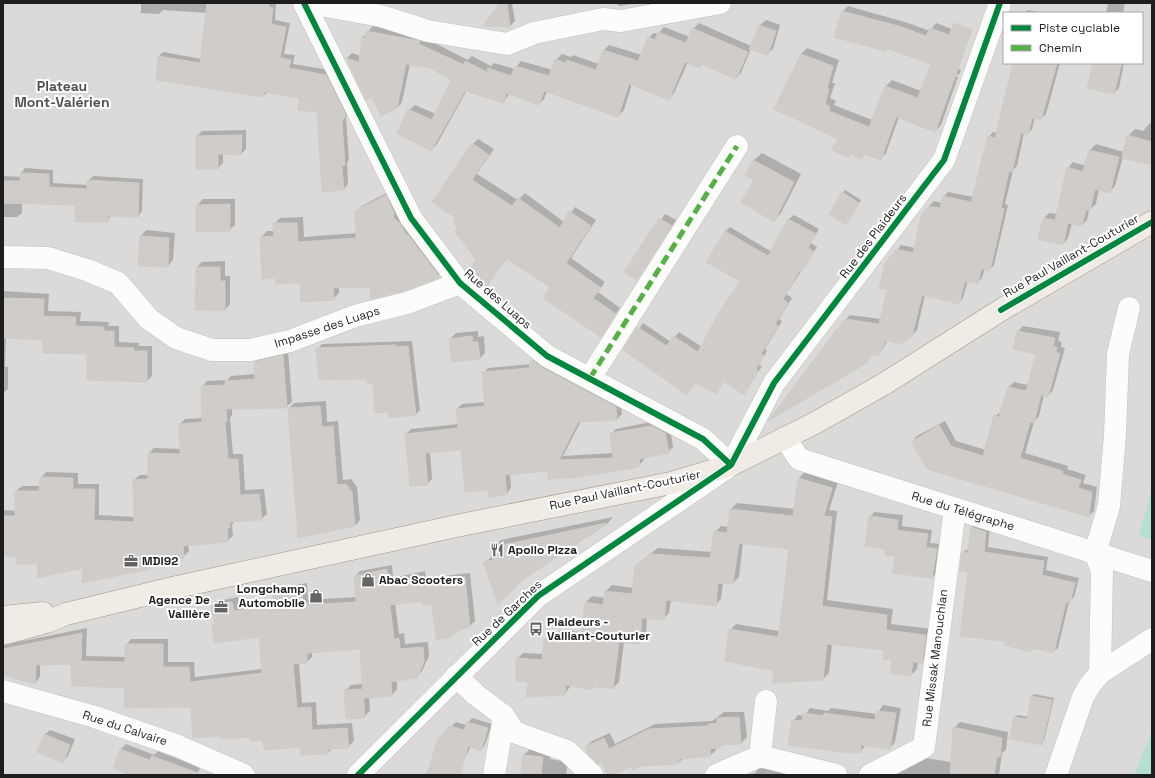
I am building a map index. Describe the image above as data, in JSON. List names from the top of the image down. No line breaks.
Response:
{"streets":{"main road":["Rue Paul Vaillant-Couturier"],"street":["Rue des Plaideurs","Rue des Luaps","Impasse des Luaps","Rue du Télégraphe","Rue de Garches","Rue Missak Manouchian","Rue du Calvaire"]},"crossings":[["Rue des Plaideurs","Rue Paul Vaillant-Couturier"],["Rue des Plaideurs","Rue des Luaps"],["Rue des Plaideurs","Rue de Garches"],["Rue Paul Vaillant-Couturier","Rue des Luaps"],["Rue Paul Vaillant-Couturier","Rue du Télégraphe"],["Rue Paul Vaillant-Couturier","Rue de Garches"],["Rue des Luaps","Impasse des Luaps"],["Rue des Luaps","Rue de Garches"],["Rue du Télégraphe","Rue Missak Manouchian"]],"districts":["Plateau Mont-Valérien"],"places":{"restaurant":["Apollo Pizza"],"office":["MDI92","Agence De Valiière"],"shop":["Abac Scooters","Longchamp Automobile"],"bus stop":["Plaideurs - Vaillant-Couturier"]},"legend":["Piste cyclable","Chemin"]}
